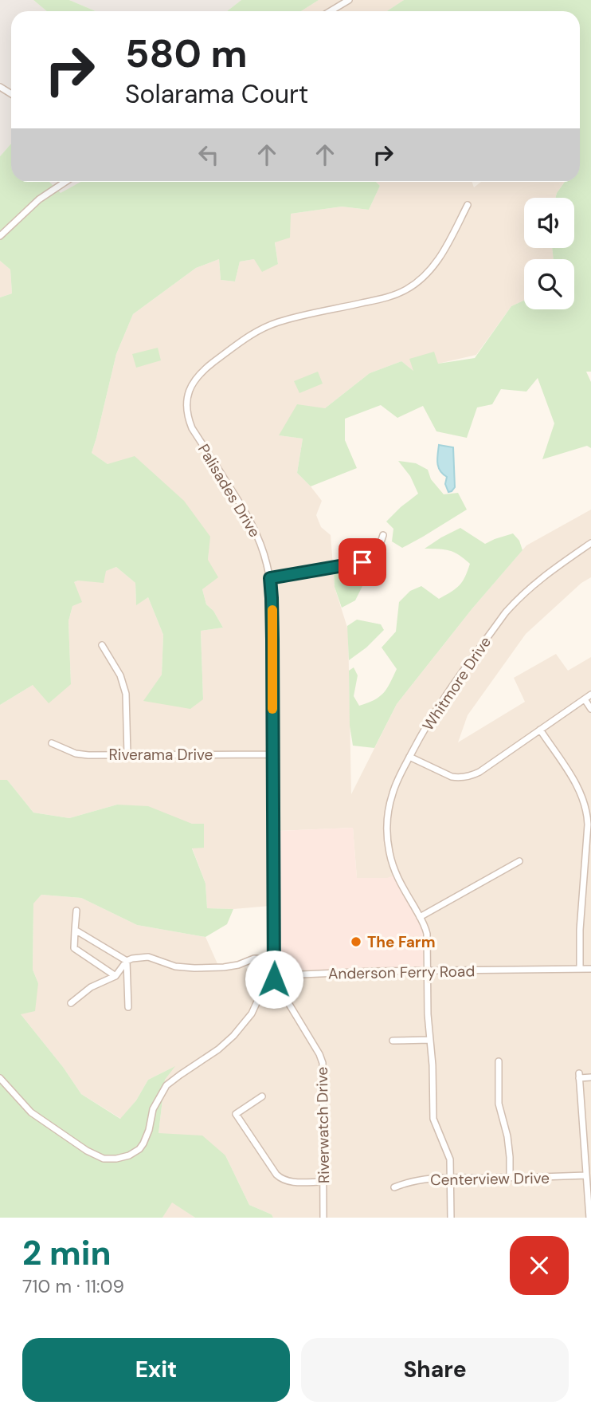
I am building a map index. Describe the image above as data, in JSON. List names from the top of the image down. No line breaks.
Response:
{"streets":{"street":["Palisades Drive","Whitmore Drive","Riverama Drive","Anderson Ferry Road","Riverwatch Drive","Centerview Drive"]},"crossings":[["Palisades Drive","Riverama Drive"],["Palisades Drive","Anderson Ferry Road"],["Palisades Drive","Riverwatch Drive"],["Whitmore Drive","Anderson Ferry Road"],["Whitmore Drive","Centerview Drive"],["Anderson Ferry Road","Riverwatch Drive"]],"places":["The Farm"],"page":{"turn":["580 m","Solarama Court"],"heading":["2 min","710 m · 11:09"],"buttons":["Exit","Share"]}}
